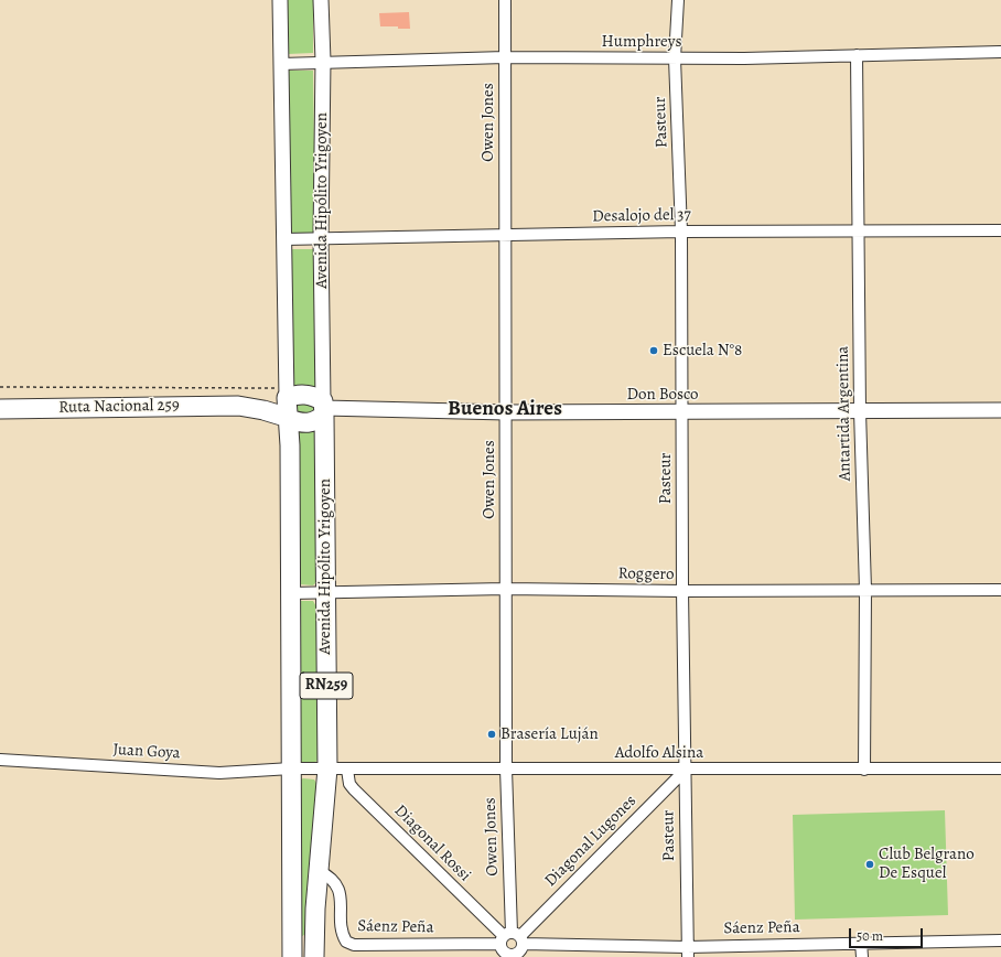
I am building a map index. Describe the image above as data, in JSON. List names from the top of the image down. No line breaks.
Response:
{"streets":{"highway":["Avenida Hipólito Yrigoyen","Ruta Nacional 259","RN259"],"street":["Humphreys","Owen Jones","Pasteur","Desalojo del 37","Don Bosco","Antartida Argentina","Roggero","Juan Goya","Adolfo Alsina","Diagonal Lugones","Diagonal Rossi","Sáenz Peña"]},"crossings":[["Humphreys","Owen Jones"],["Humphreys","Pasteur"],["Humphreys","Avenida Hipólito Yrigoyen"],["Humphreys","Antartida Argentina"],["Owen Jones","Desalojo del 37"],["Owen Jones","Don Bosco"],["Owen Jones","Roggero"],["Owen Jones","Adolfo Alsina"],["Owen Jones","Diagonal Lugones"],["Owen Jones","Diagonal Rossi"],["Owen Jones","Sáenz Peña"],["Pasteur","Desalojo del 37"],["Pasteur","Don Bosco"],["Pasteur","Roggero"],["Pasteur","Adolfo Alsina"],["Pasteur","Diagonal Lugones"],["Pasteur","Sáenz Peña"],["Avenida Hipólito Yrigoyen","Desalojo del 37"],["Avenida Hipólito Yrigoyen","Don Bosco"],["Avenida Hipólito Yrigoyen","Ruta Nacional 259"],["Avenida Hipólito Yrigoyen","Roggero"],["Avenida Hipólito Yrigoyen","RN259"],["Avenida Hipólito Yrigoyen","Juan Goya"],["Avenida Hipólito Yrigoyen","Adolfo Alsina"],["Avenida Hipólito Yrigoyen","Sáenz Peña"],["Desalojo del 37","Antartida Argentina"],["Don Bosco","Ruta Nacional 259"],["Don Bosco","Antartida Argentina"],["Ruta Nacional 259","RN259"],["Antartida Argentina","Roggero"],["Antartida Argentina","Adolfo Alsina"],["Juan Goya","Adolfo Alsina"],["Adolfo Alsina","Diagonal Lugones"],["Adolfo Alsina","Diagonal Rossi"],["Diagonal Lugones","Diagonal Rossi"],["Diagonal Lugones","Sáenz Peña"],["Diagonal Rossi","Sáenz Peña"]],"districts":["Buenos Aires"],"places":["Escuela N°8","Brasería Luján","Club Belgrano De Esquel"],"scale_bar":"50 m"}
